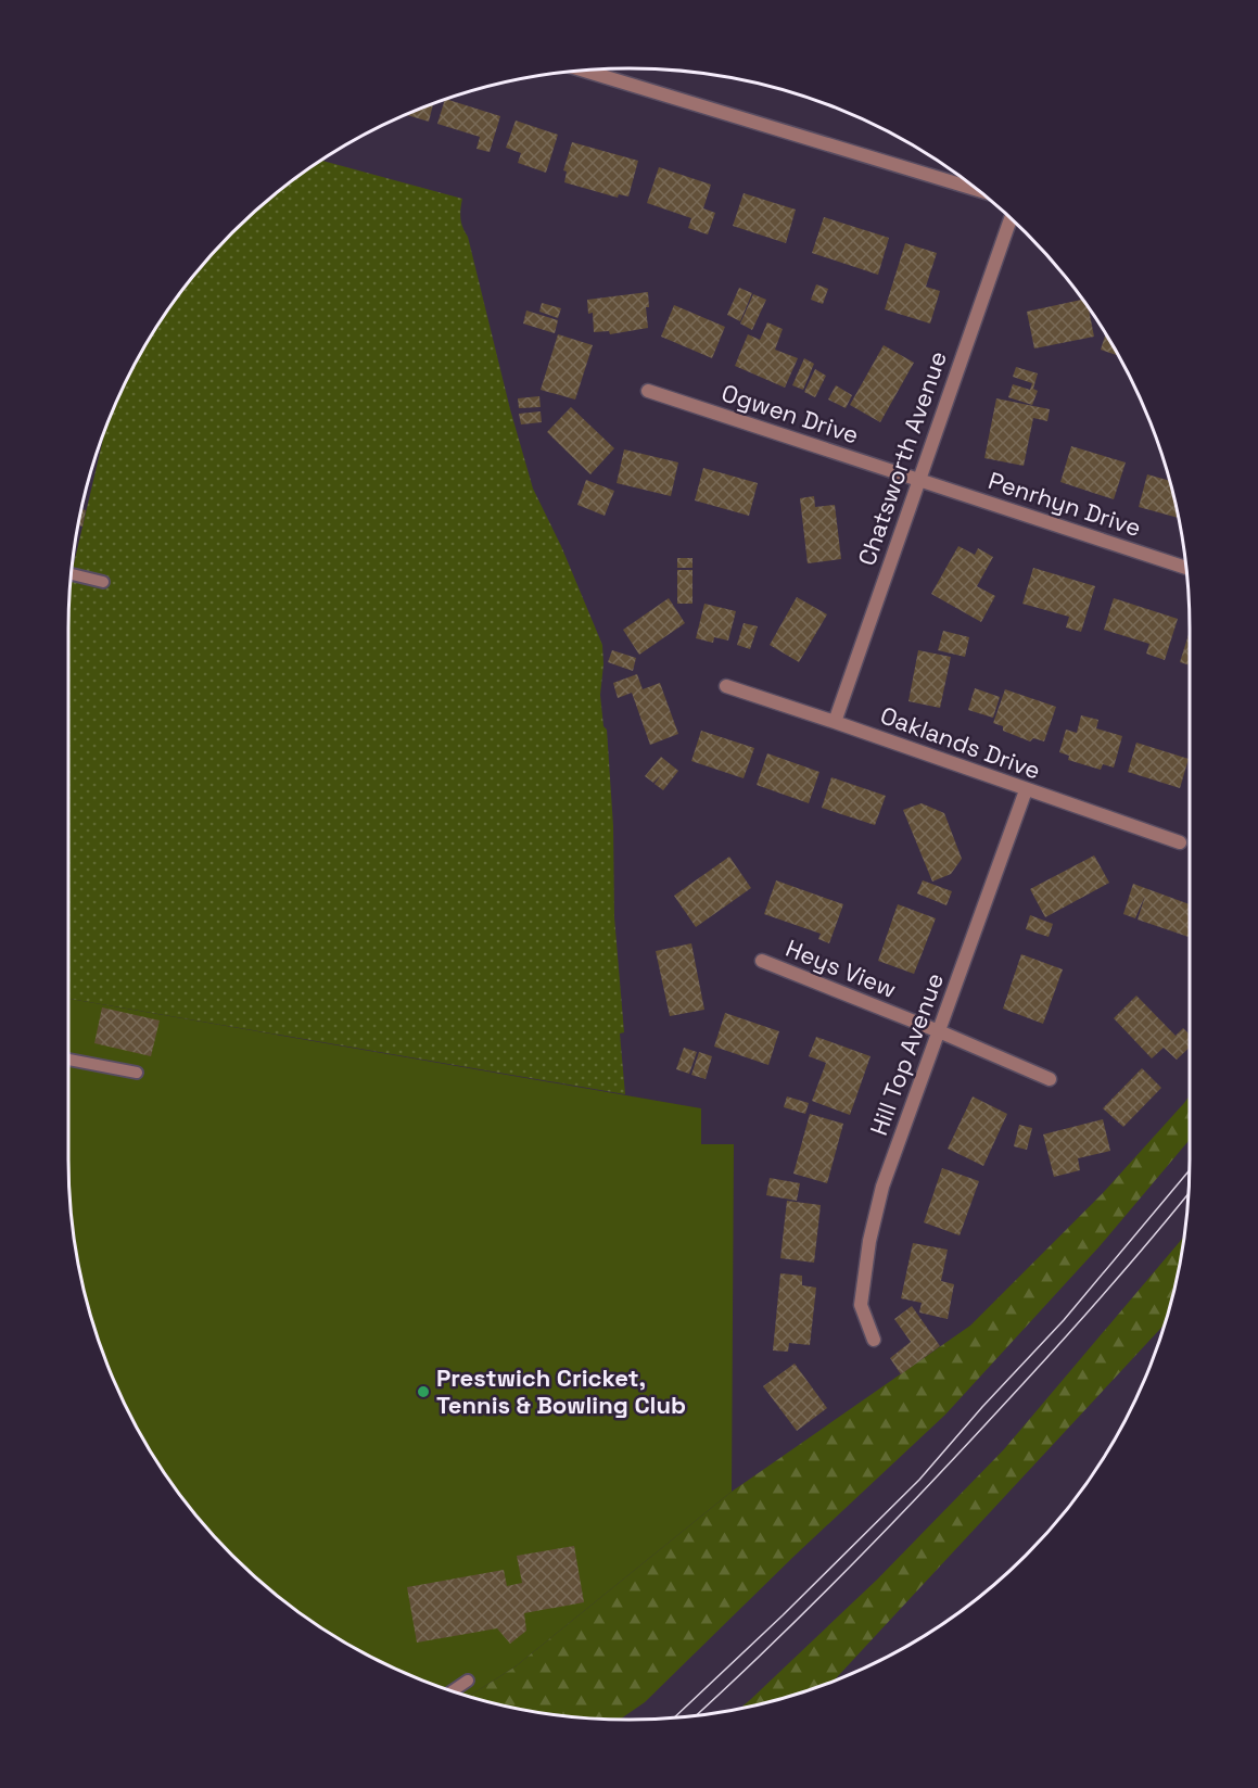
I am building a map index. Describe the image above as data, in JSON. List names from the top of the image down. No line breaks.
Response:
{"streets":{"street":["Ogwen Drive","Chatsworth Avenue","Penrhyn Drive","Oaklands Drive","Heys View","Hill Top Avenue"]},"crossings":[["Ogwen Drive","Chatsworth Avenue"],["Ogwen Drive","Penrhyn Drive"],["Chatsworth Avenue","Penrhyn Drive"],["Chatsworth Avenue","Oaklands Drive"],["Oaklands Drive","Hill Top Avenue"],["Heys View","Hill Top Avenue"]],"places":["Prestwich Cricket, Tennis & Bowling Club"]}
